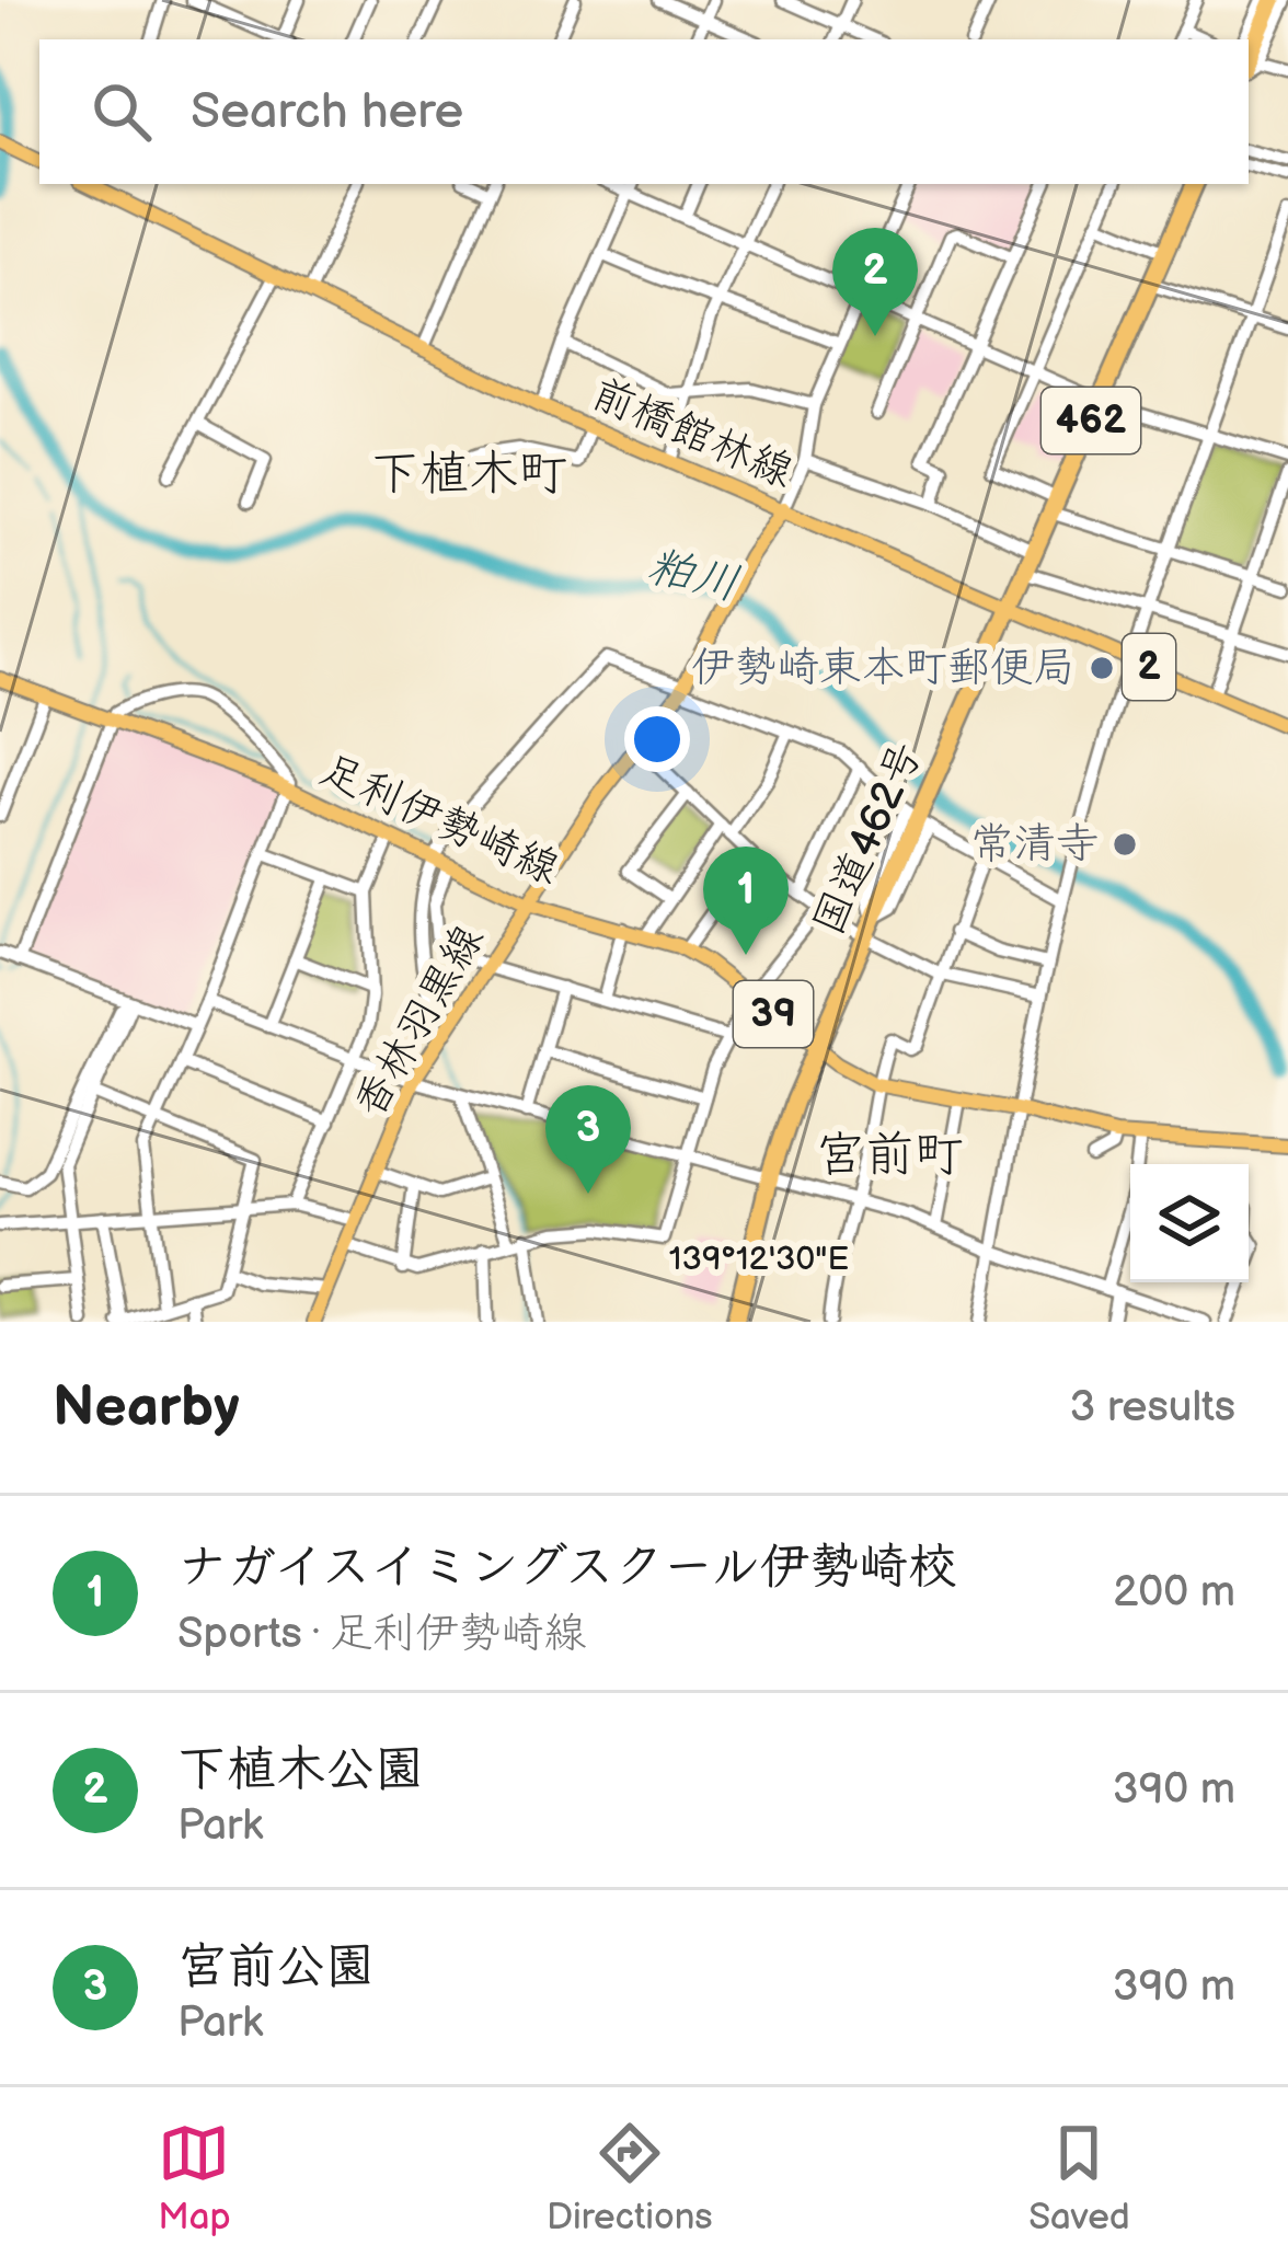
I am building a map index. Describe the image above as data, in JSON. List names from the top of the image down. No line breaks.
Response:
{"streets":{"highway":["462","国道462号"],"main road":["前橋館林線","2","足利伊勢崎線","39","香林羽黒線"]},"crossings":[["前橋館林線","国道462号"],["前橋館林線","香林羽黒線"],["足利伊勢崎線","国道462号"],["足利伊勢崎線","香林羽黒線"]],"districts":["下植木町","宮前町"],"water":["粕川"],"places":["伊勢崎東本町郵便局","常清寺"],"page":{"search":"Search here","pins":["2","1","3"],"heading":["Nearby","3 results"],"list":[{"mark":"1","name":"ナガイスイミングスクール伊勢崎校","note":"Sports · 足利伊勢崎線","value":"200 m"},{"mark":"2","name":"下植木公園","note":"Park","value":"390 m"},{"mark":"3","name":"宮前公園","note":"Park","value":"390 m"}],"nav":["Map","Directions","Saved"]},"coordinates":["139°12'30\"E"]}
